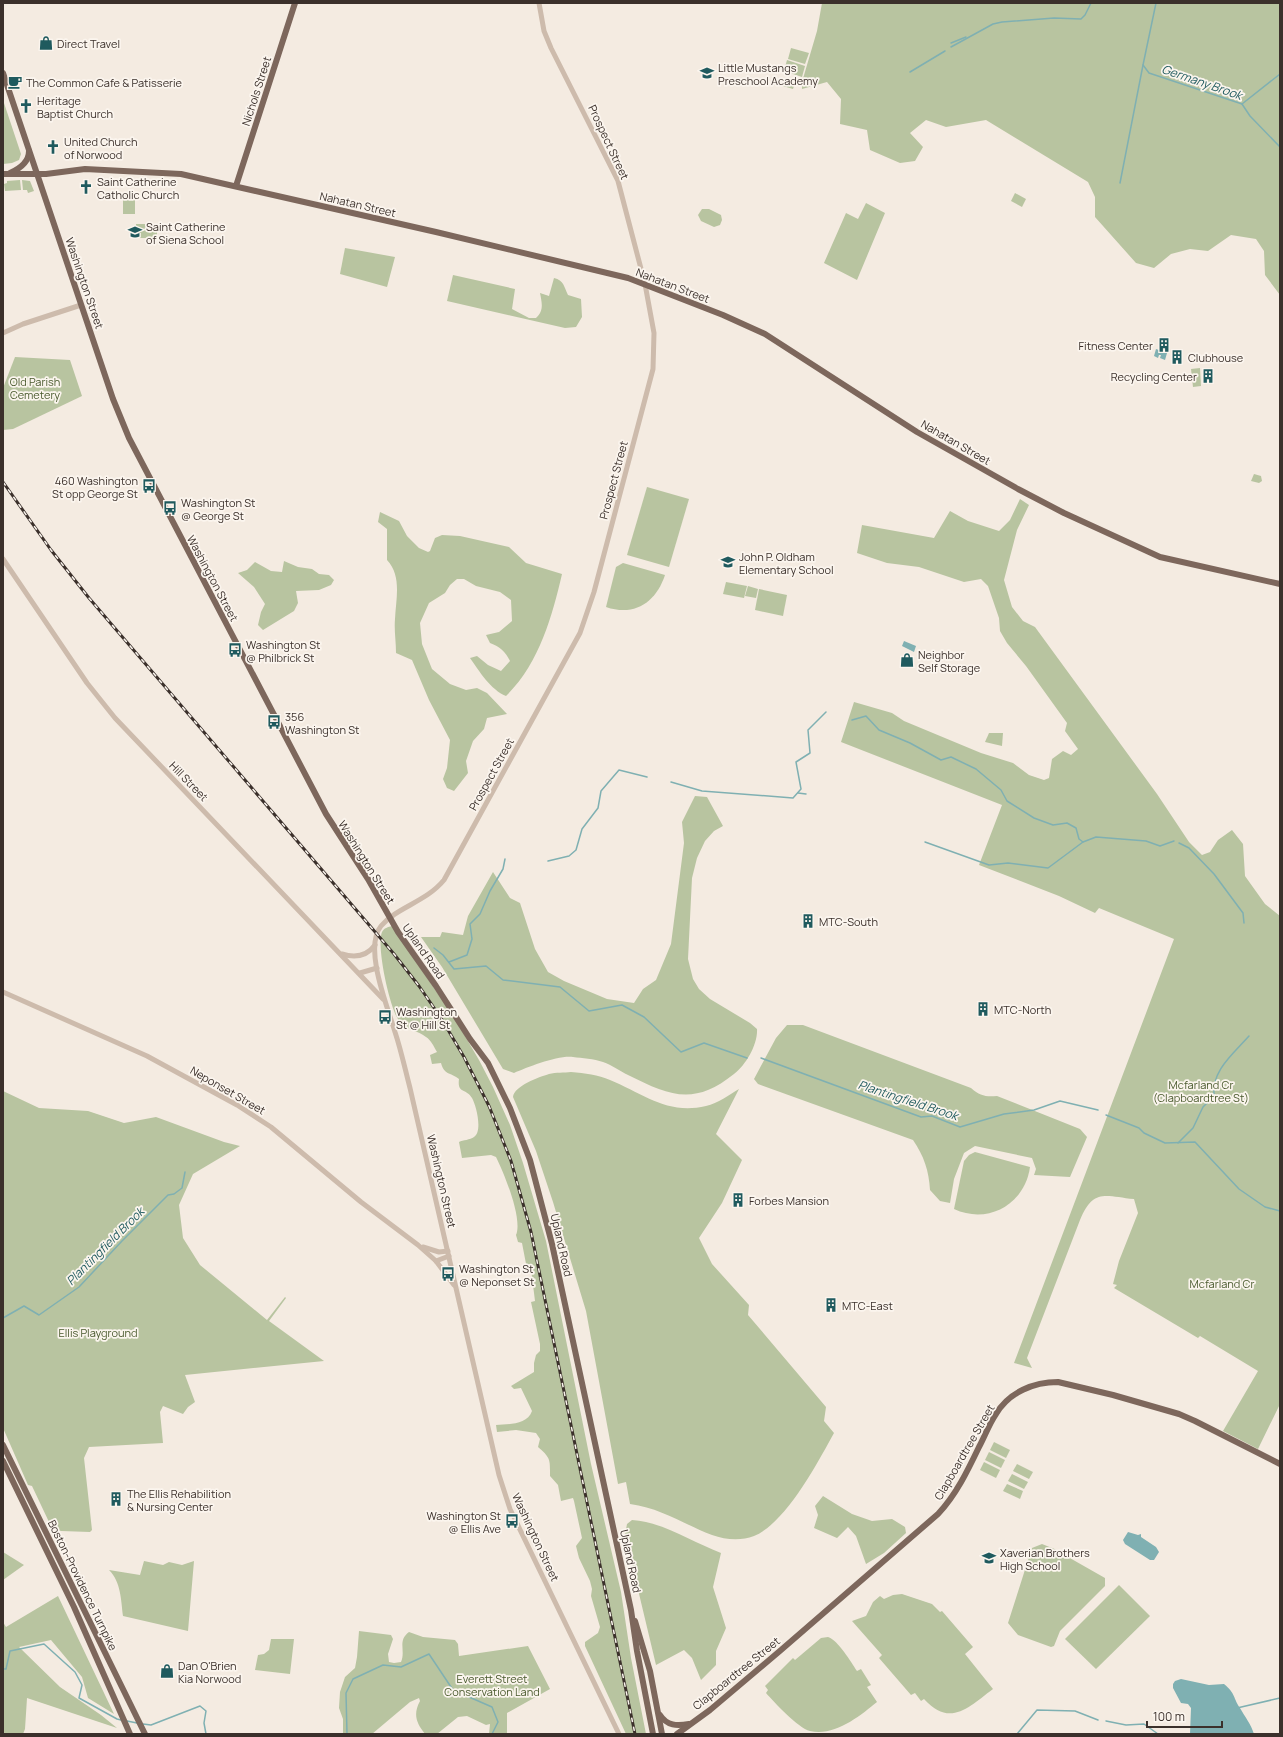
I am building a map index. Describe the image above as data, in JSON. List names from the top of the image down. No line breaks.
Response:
{"streets":{"main road":["Nichols Street","Nahatan Street","Washington Street","Upland Road","Clapboardtree Street","Boston-Providence Turnpike"],"street":["Prospect Street","Hill Street","Neponset Street"]},"crossings":[["Nichols Street","Nahatan Street"],["Prospect Street","Nahatan Street"],["Prospect Street","Washington Street"],["Prospect Street","Upland Road"],["Nahatan Street","Washington Street"],["Washington Street","Hill Street"],["Washington Street","Upland Road"],["Washington Street","Neponset Street"]],"water":["Germany Brook","Plantingfield Brook"],"parks":["Old Parish Cemetery","Mcfarland Cr (Clapboardtree St)","Mcfarland Cr","Ellis Playground","Everett Street Conservation Land"],"places":{"shop":["Direct Travel","Neighbor Self Storage","Dan O'Brien Kia Norwood"],"school or university":["Little Mustangs Preschool Academy","Saint Catherine of Siena School","John P. Oldham Elementary School","Xaverian Brothers High School"],"cafe":["The Common Cafe & Patisserie"],"church":["Heritage Baptist Church","United Church of Norwood","Saint Catherine Catholic Church"],"building":["Fitness Center","Clubhouse","Recycling Center","MTC-South","MTC-North","Forbes Mansion","MTC-East","The Ellis Rehabilition & Nursing Center"],"bus stop":["460 Washington St opp George St","Washington St @ George St","Washington St @ Philbrick St","356 Washington St","Washington St @ Hill St","Washington St @ Neponset St","Washington St @ Ellis Ave"]},"scale_bar":"100 m"}
